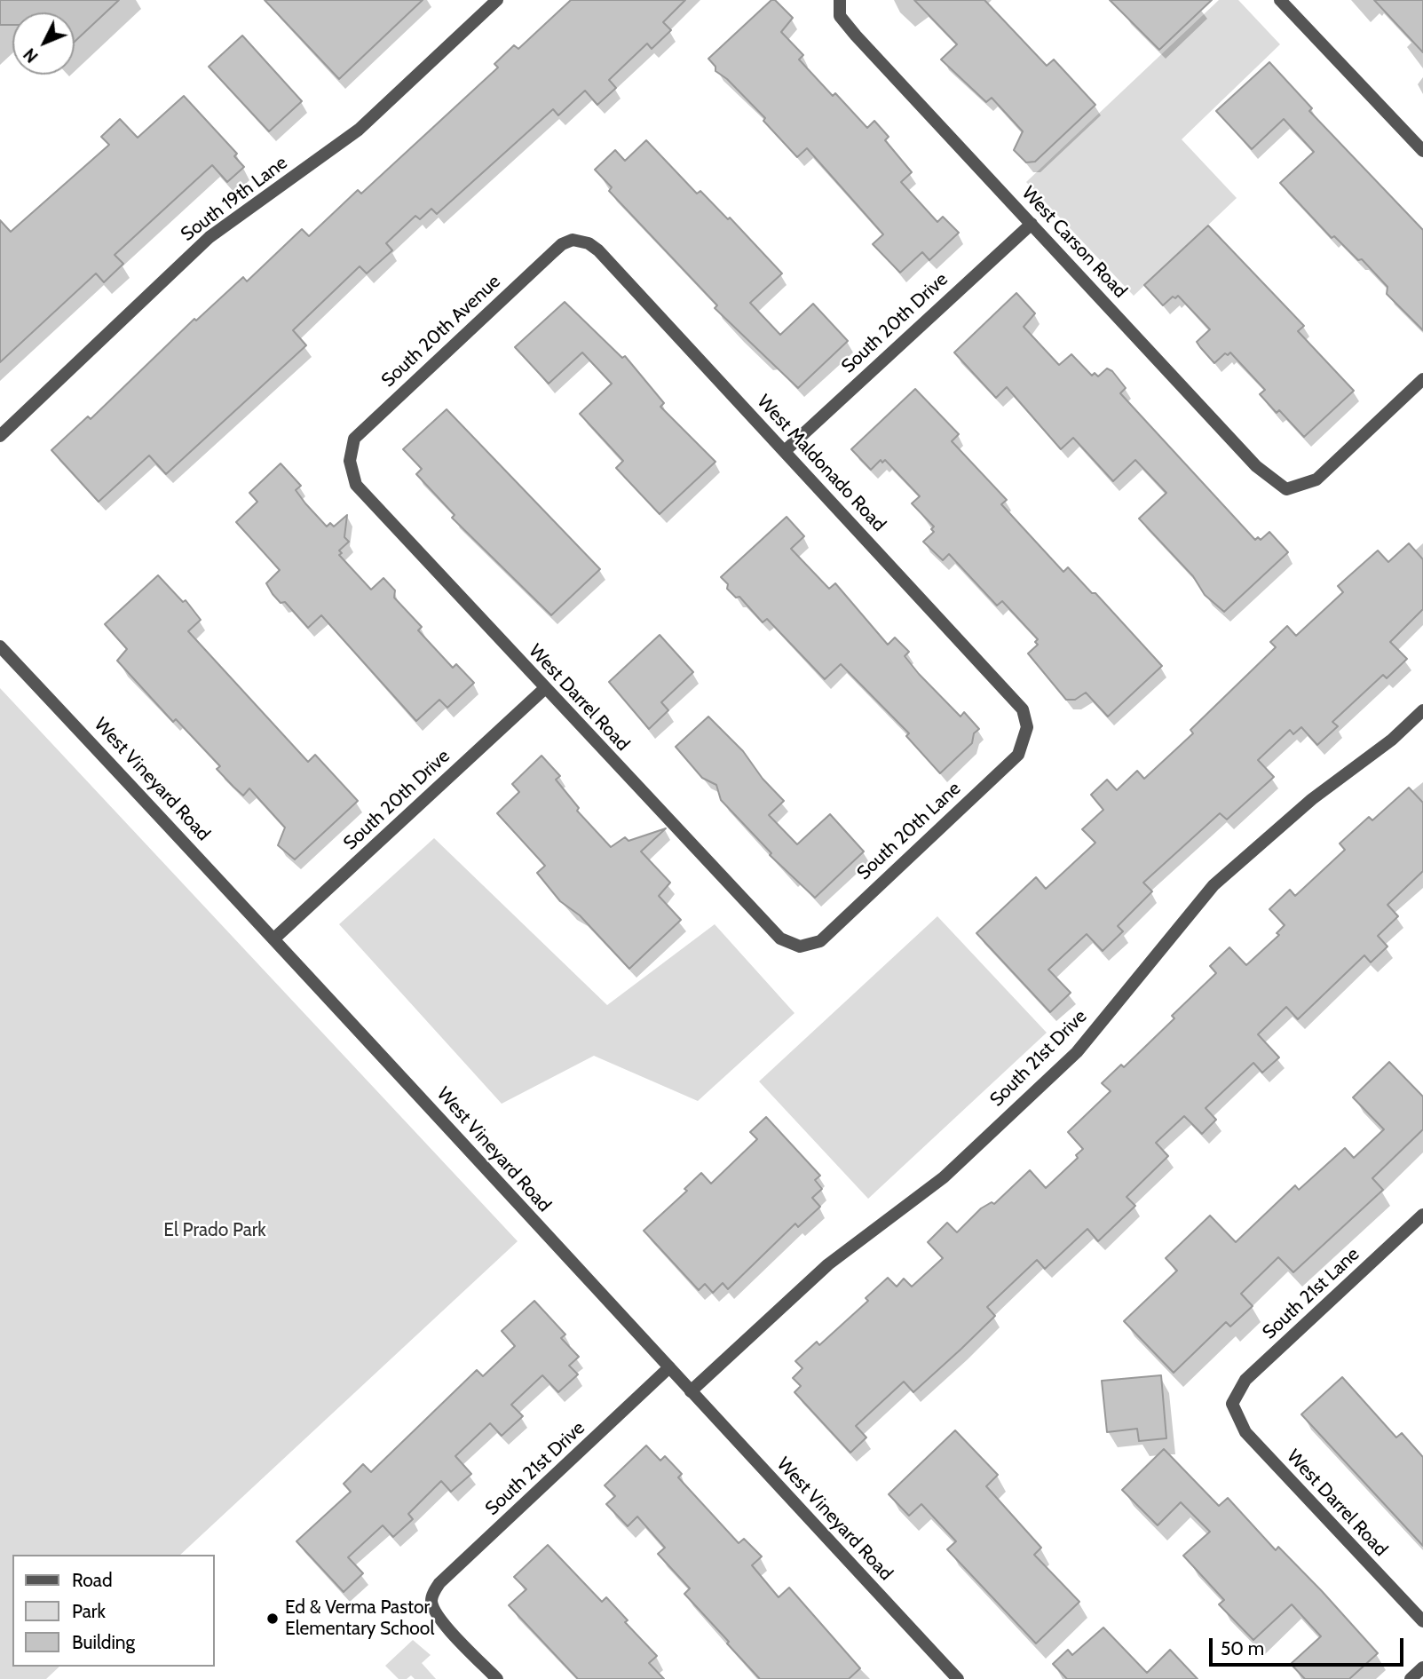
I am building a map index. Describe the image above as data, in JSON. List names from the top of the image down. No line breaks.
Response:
{"streets":{"street":["South 19th Lane","West Carson Road","South 20th Drive","South 20th Avenue","West Maldonado Road","West Darrel Road","West Vineyard Road","South 20th Lane","South 21st Drive","South 21st Lane"]},"crossings":[["West Carson Road","South 20th Drive"],["South 20th Drive","West Maldonado Road"],["South 20th Drive","West Darrel Road"],["South 20th Drive","West Vineyard Road"],["South 20th Avenue","West Maldonado Road"],["South 20th Avenue","West Darrel Road"],["West Maldonado Road","South 20th Lane"],["West Darrel Road","South 20th Lane"],["West Darrel Road","South 21st Lane"],["West Vineyard Road","South 21st Drive"]],"parks":["El Prado Park"],"places":["Ed & Verma Pastor Elementary School"],"legend":["Road","Park","Building"],"scale_bar":"50 m","north":"bottom left"}
